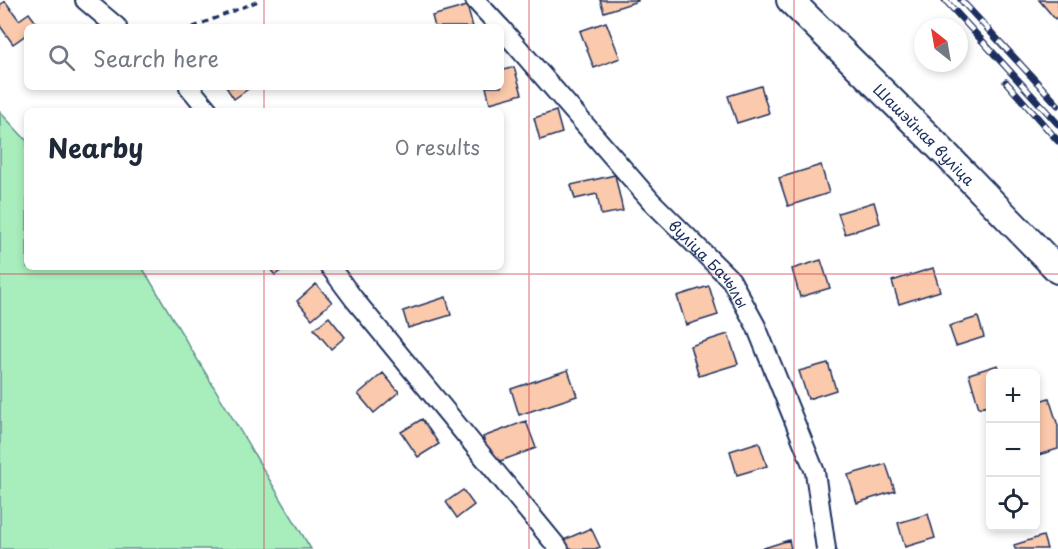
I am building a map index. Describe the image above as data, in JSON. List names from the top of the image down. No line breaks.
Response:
{"streets":{"main road":["Шашэйная вуліца"],"street":["вуліца Бачылы"]},"north":"top left","page":{"search":"Search here","heading":["Nearby","0 results"],"map_buttons":["+","−"]}}
